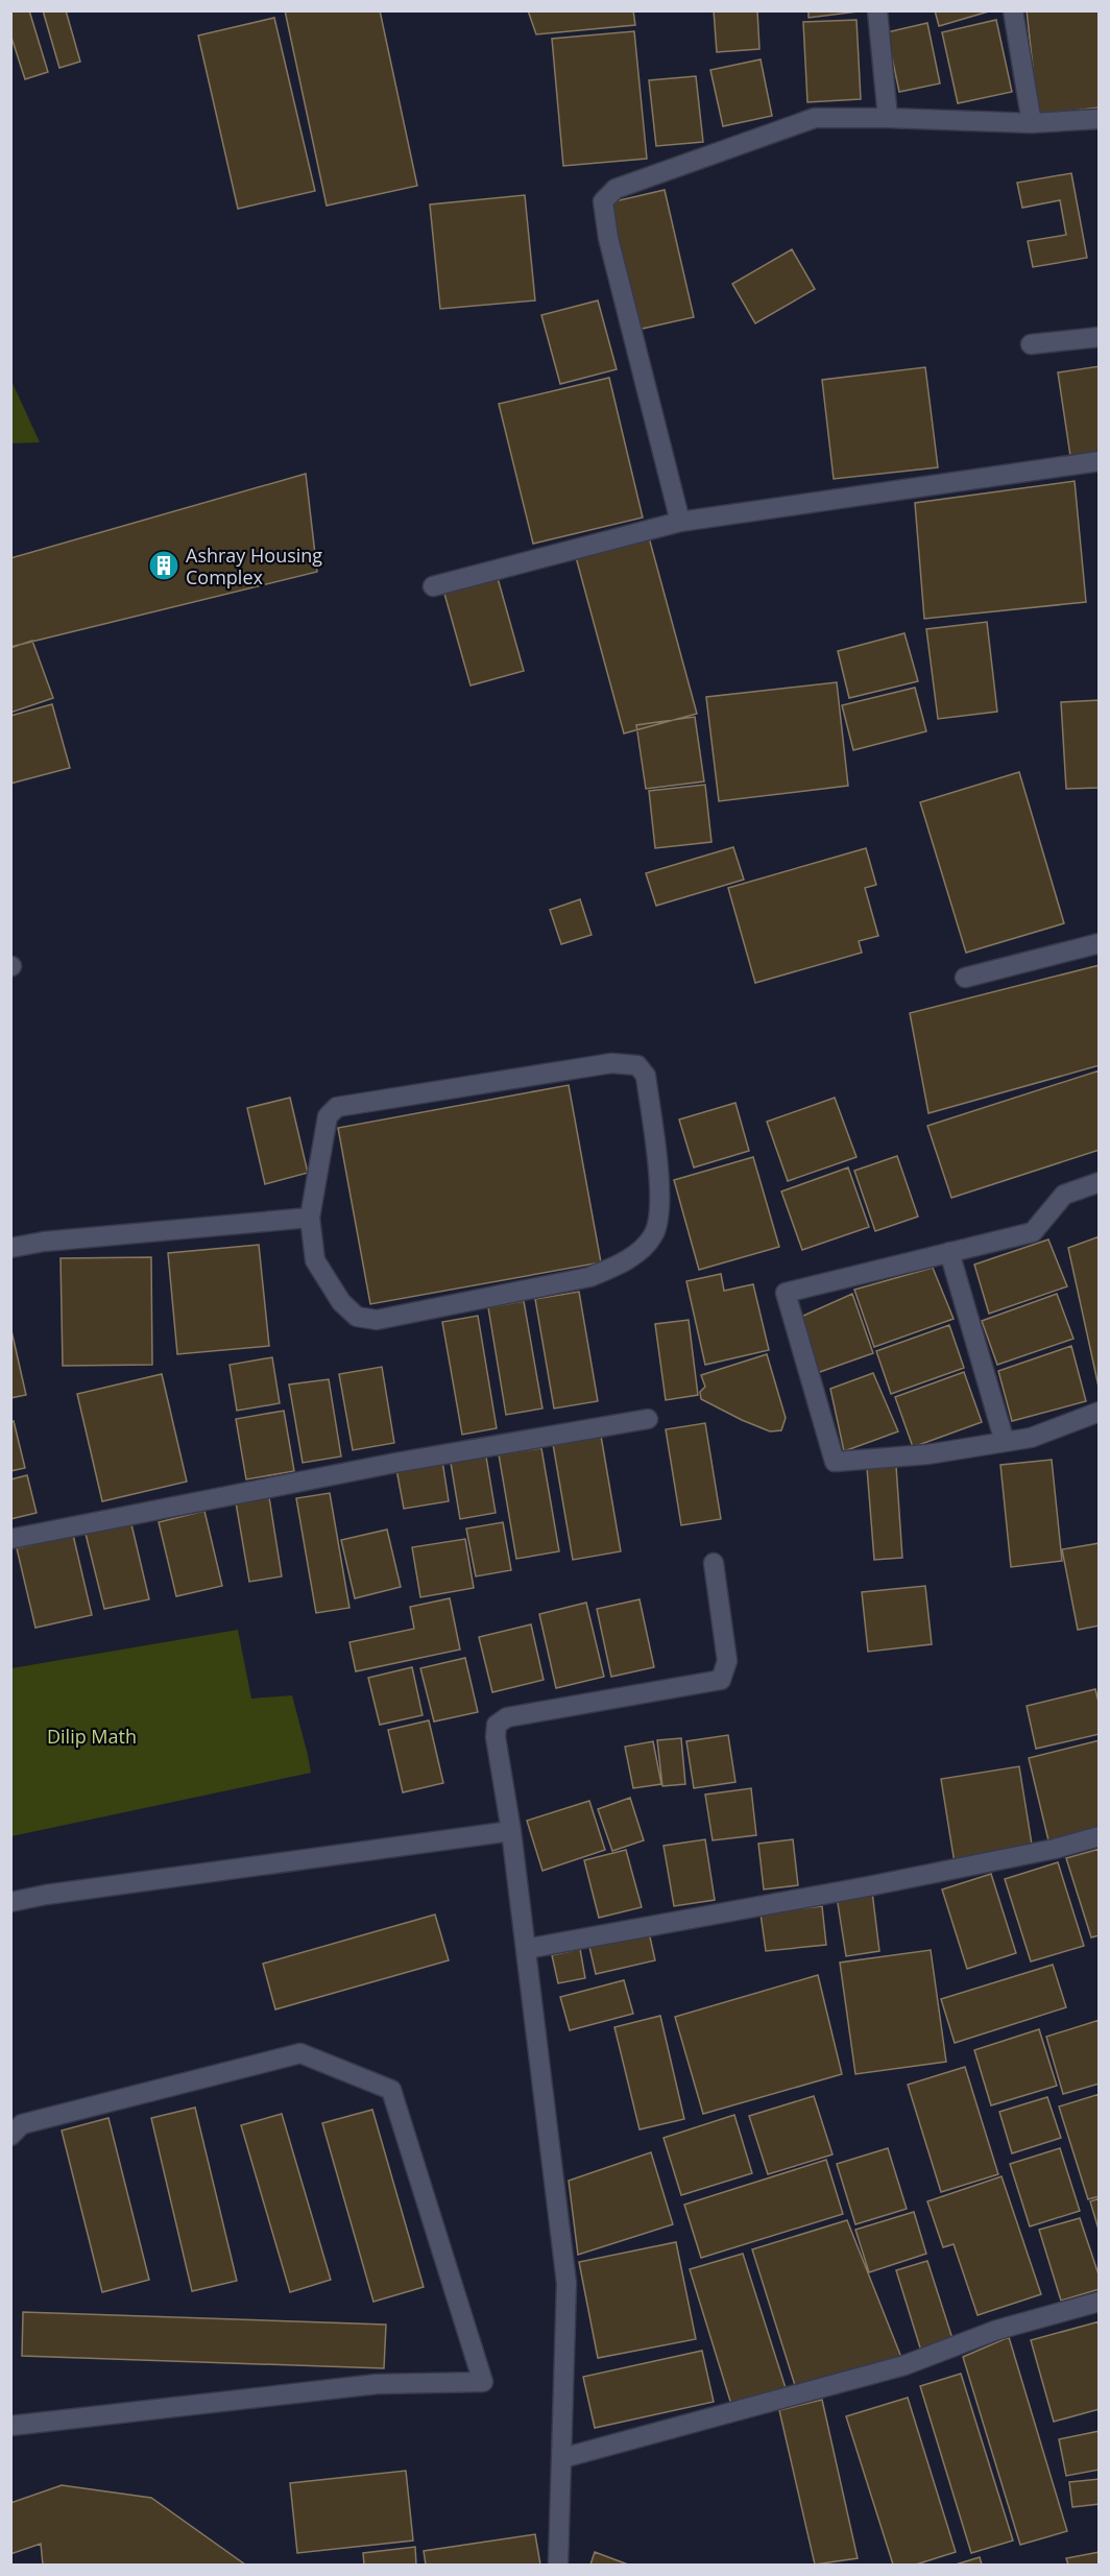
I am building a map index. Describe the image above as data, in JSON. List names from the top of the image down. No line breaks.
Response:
{"parks":["Dilip Math"],"places":{"building":["Ashray Housing Complex"]}}
